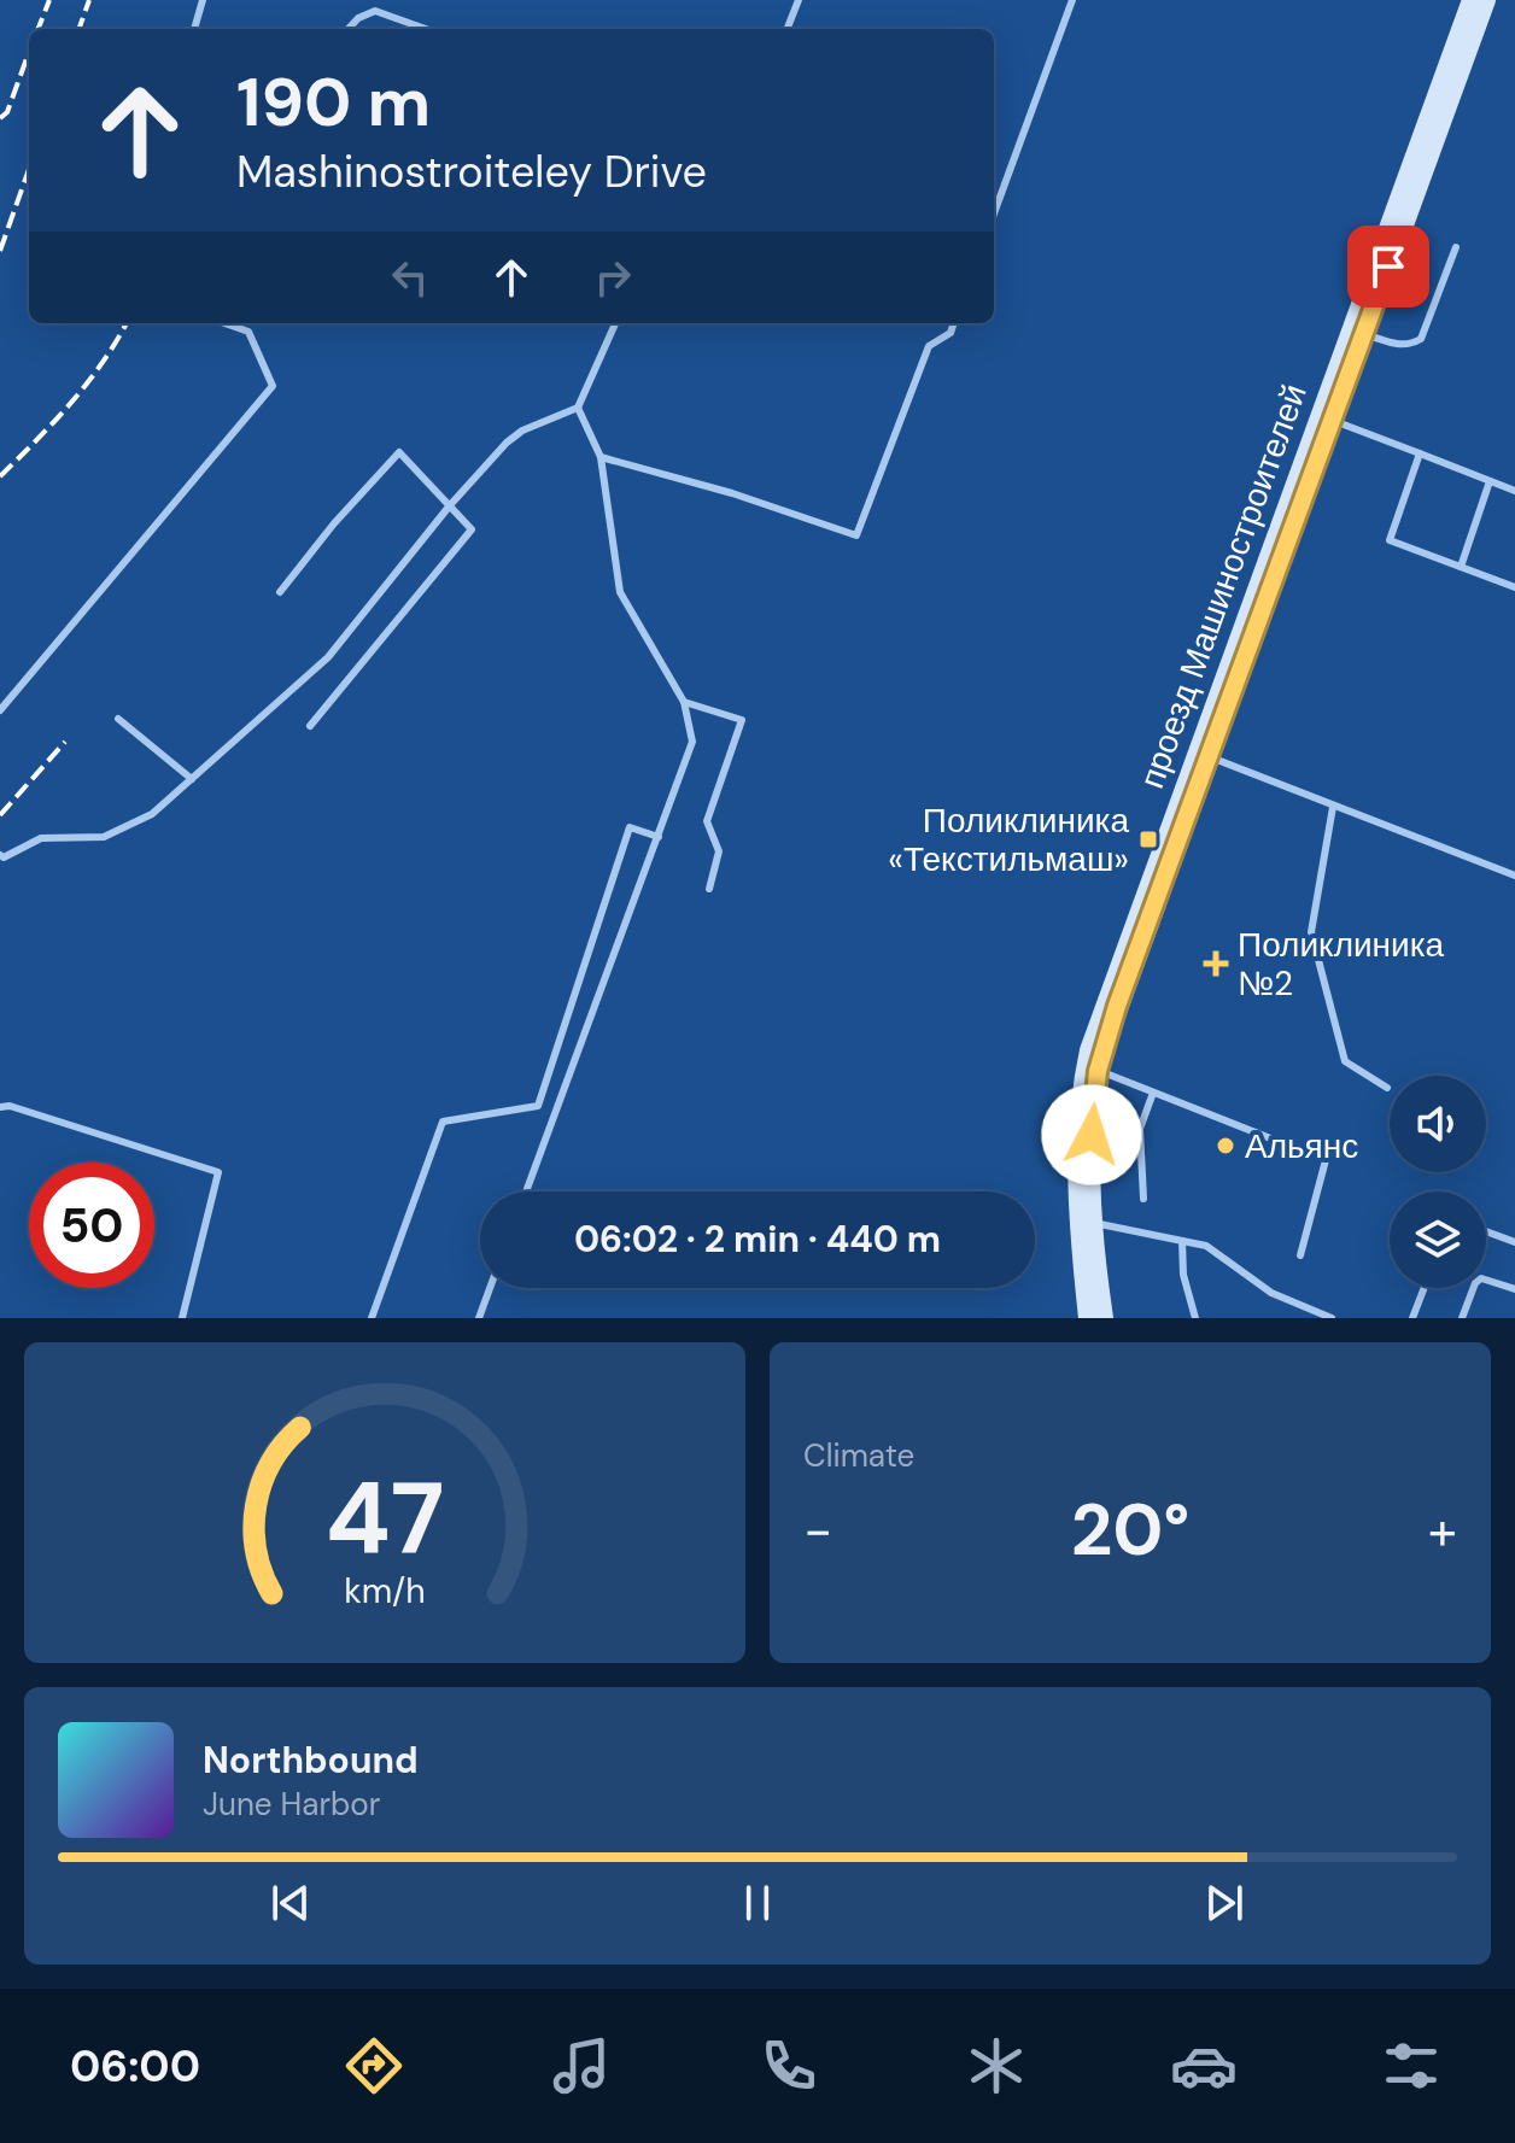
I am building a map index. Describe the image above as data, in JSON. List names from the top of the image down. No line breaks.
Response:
{"streets":{"main road":["проезд Машиностроителей"]},"places":{"transit":["Поликлиника «Текстильмаш»"],"health":["Поликлиника №2"],"other":["Альянс"]},"page":{"turn":["190 m","Mashinostroiteley Drive"],"limit":"50","trip":"06:02 · 2 min · 440 m","tile":"Climate","heat":["−","20°","+"],"song":["Northbound","June Harbor"],"tabs":"06:00","gauge":["47","km/h"]}}
